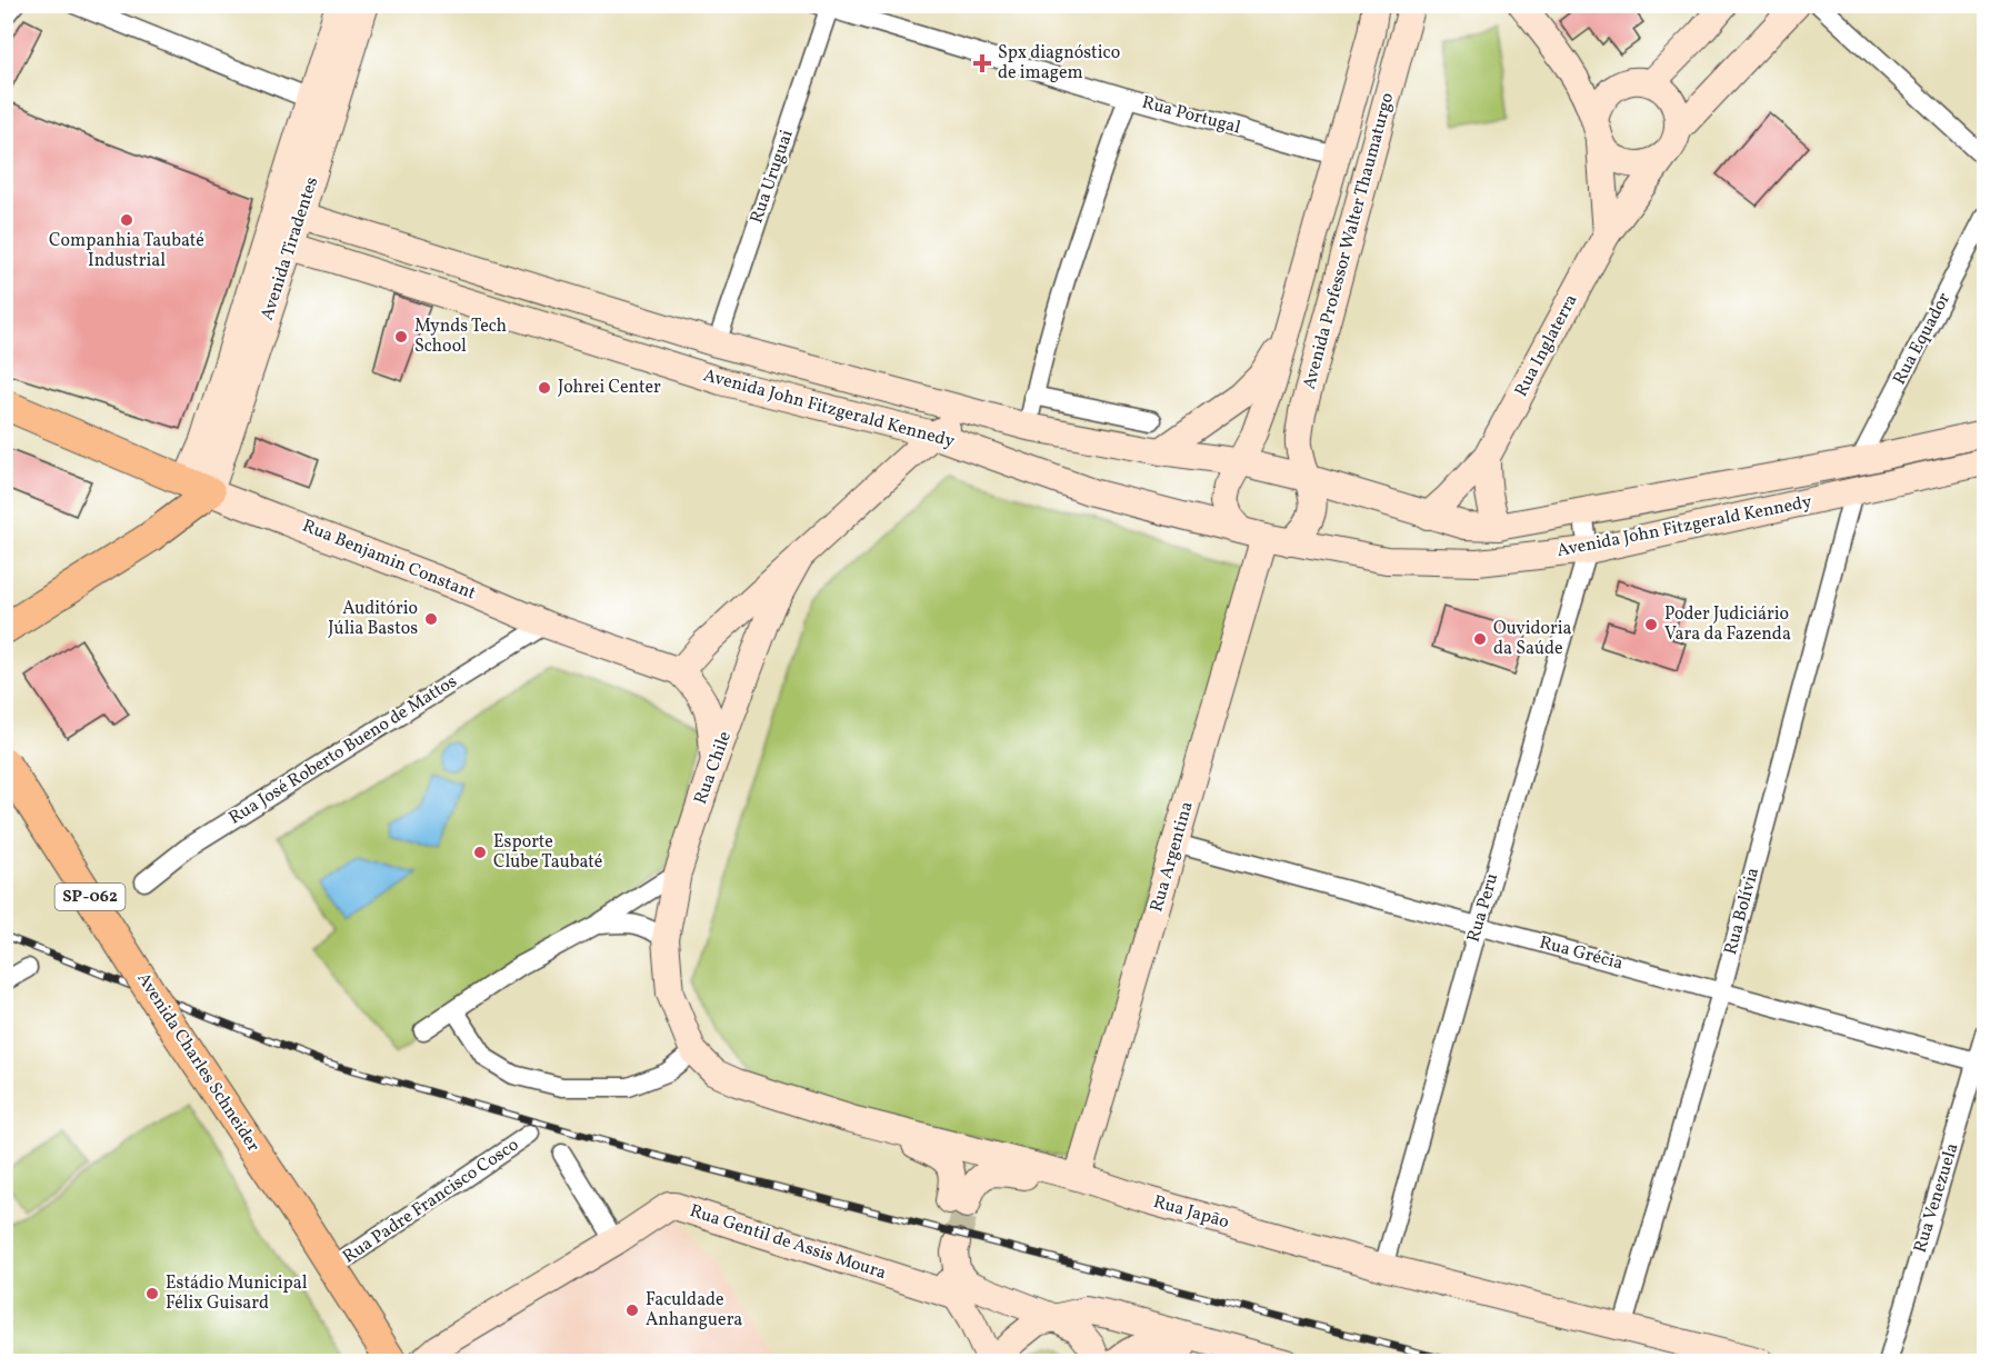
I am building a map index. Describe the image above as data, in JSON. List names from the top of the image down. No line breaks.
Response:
{"streets":{"main road":["Avenida Professor Walter Thaumaturgo","Avenida Tiradentes","Rua Inglaterra","Avenida John Fitzgerald Kennedy","Rua Benjamin Constant","Rua Chile","Rua Argentina","SP-062","Avenida Charles Schneider","Rua Japão","Rua Gentil de Assis Moura"],"street":["Rua Portugal","Rua Uruguai","Rua Equador","Rua José Roberto Bueno de Mattos","Rua Peru","Rua Bolívia","Rua Grécia","Rua Venezuela","Rua Padre Francisco Cosco"]},"crossings":[["Rua Portugal","Rua Uruguai"],["Rua Portugal","Avenida Professor Walter Thaumaturgo"],["Rua Uruguai","Avenida John Fitzgerald Kennedy"],["Avenida Professor Walter Thaumaturgo","Avenida John Fitzgerald Kennedy"],["Avenida Professor Walter Thaumaturgo","Rua Argentina"],["Avenida Tiradentes","Avenida John Fitzgerald Kennedy"],["Avenida Tiradentes","Rua Benjamin Constant"],["Rua Equador","Avenida John Fitzgerald Kennedy"],["Avenida John Fitzgerald Kennedy","Rua Chile"],["Avenida John Fitzgerald Kennedy","Rua Argentina"],["Avenida John Fitzgerald Kennedy","Rua Peru"],["Avenida John Fitzgerald Kennedy","Rua Bolívia"],["Rua Benjamin Constant","Rua José Roberto Bueno de Mattos"],["Rua Benjamin Constant","Rua Chile"],["Rua Chile","Rua Japão"],["Rua Argentina","Rua Grécia"],["Rua Argentina","Rua Japão"],["Rua Peru","Rua Grécia"],["Rua Peru","Rua Japão"],["Rua Bolívia","Rua Grécia"],["Rua Bolívia","Rua Japão"],["Rua Grécia","Rua Venezuela"],["Avenida Charles Schneider","Rua Padre Francisco Cosco"]],"places":{"health":["Spx diagnóstico de imagem"],"other":["Companhia Taubaté Industrial","Mynds Tech School","Johrei Center","Auditório Júlia Bastos","Poder Judiciário Vara da Fazenda","Ouvidoria da Saúde","Esporte Clube Taubaté","Estádio Municipal Félix Guisard","Faculdade Anhanguera"]}}
